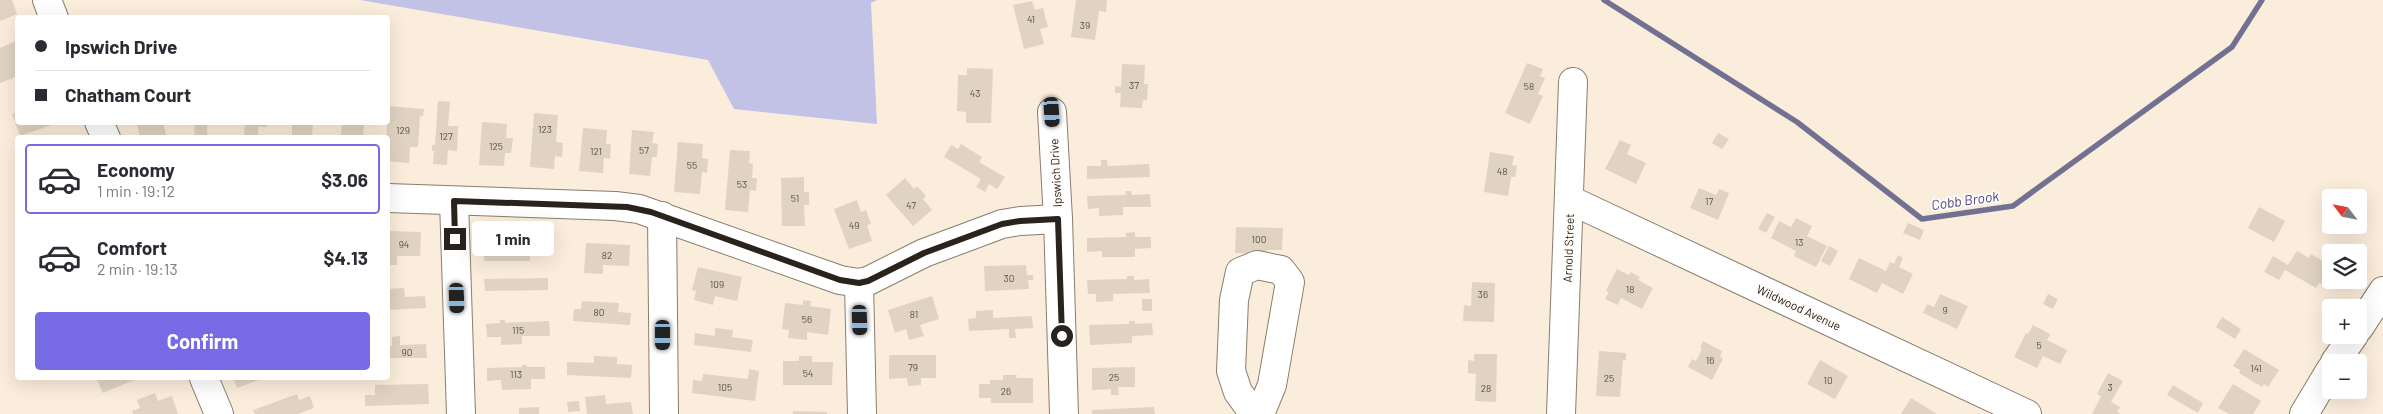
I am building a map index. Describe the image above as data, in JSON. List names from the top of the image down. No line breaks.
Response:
{"streets":{"street":["Ipswich Drive","Arnold Street","Wildwood Avenue"]},"crossings":[["Arnold Street","Wildwood Avenue"]],"water":["Cobb Brook"],"house_numbers":["41","39","37","58","43","123","129","127","125","57","121","55","48","53","51","17","47","49","100","13","94","82","30","109","18","36","9","80","81","56","115","5","90","16","79","141","54","113","25","25","10","105","3","28","26"],"north":"top left","page":{"banner":["Ipswich Drive","Chatham Court"],"list":[{"name":"Economy","note":"1 min · 19:12","value":"$3.06"},{"name":"Comfort","note":"2 min · 19:13","value":"$4.13"}],"map_buttons":["+","−"],"bubble":"1 min","buttons":"Confirm"}}
